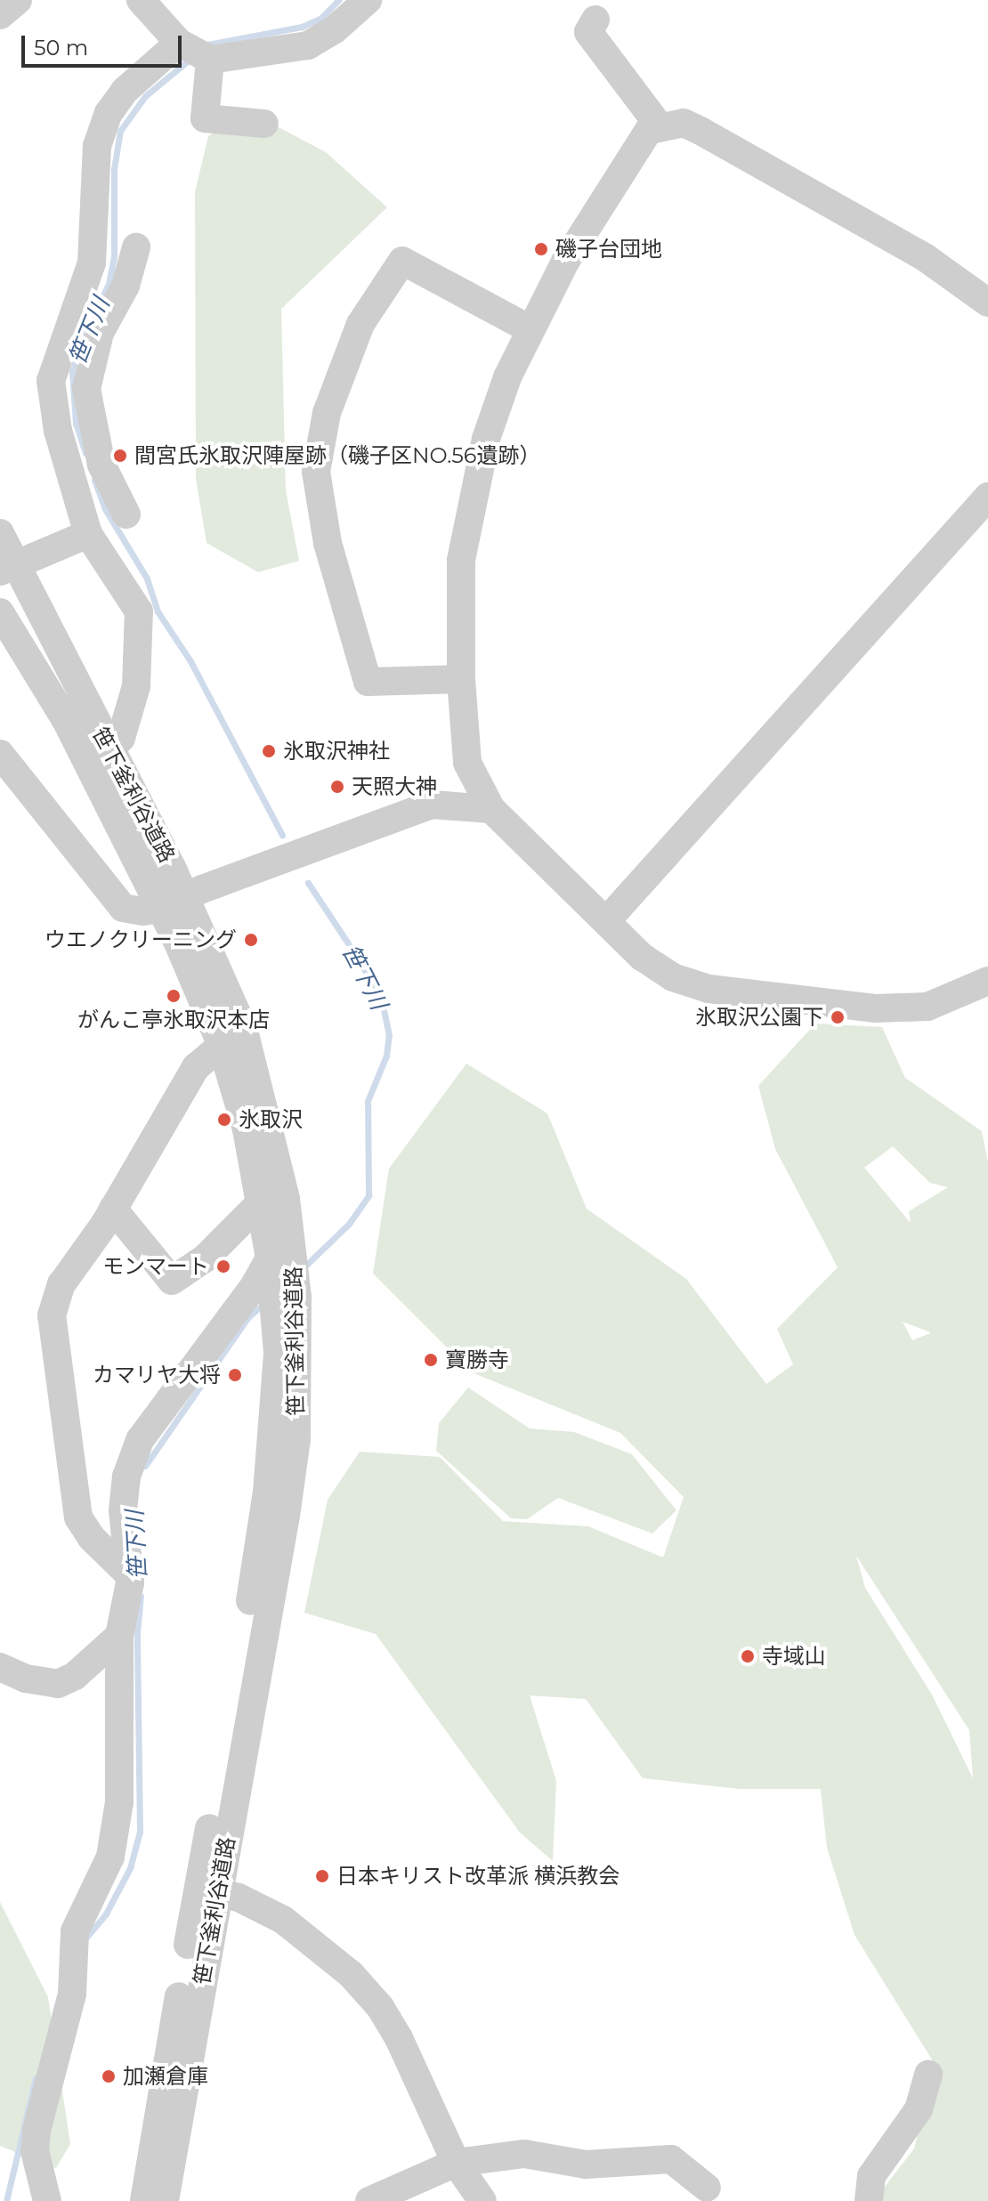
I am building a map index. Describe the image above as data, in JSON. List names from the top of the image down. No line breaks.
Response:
{"streets":{"street":["笹下釜利谷道路"]},"water":["笹下川"],"places":["磯子台団地","間宮氏氷取沢陣屋跡（磯子区NO.56遺跡）","氷取沢神社","天照大神","ウエノクリーニング","がんこ亭氷取沢本店","氷取沢公園下","氷取沢","モンマート","寶勝寺","カマリヤ大将","寺域山","日本キリスト改革派 横浜教会","加瀬倉庫"],"scale_bar":"50 m"}
